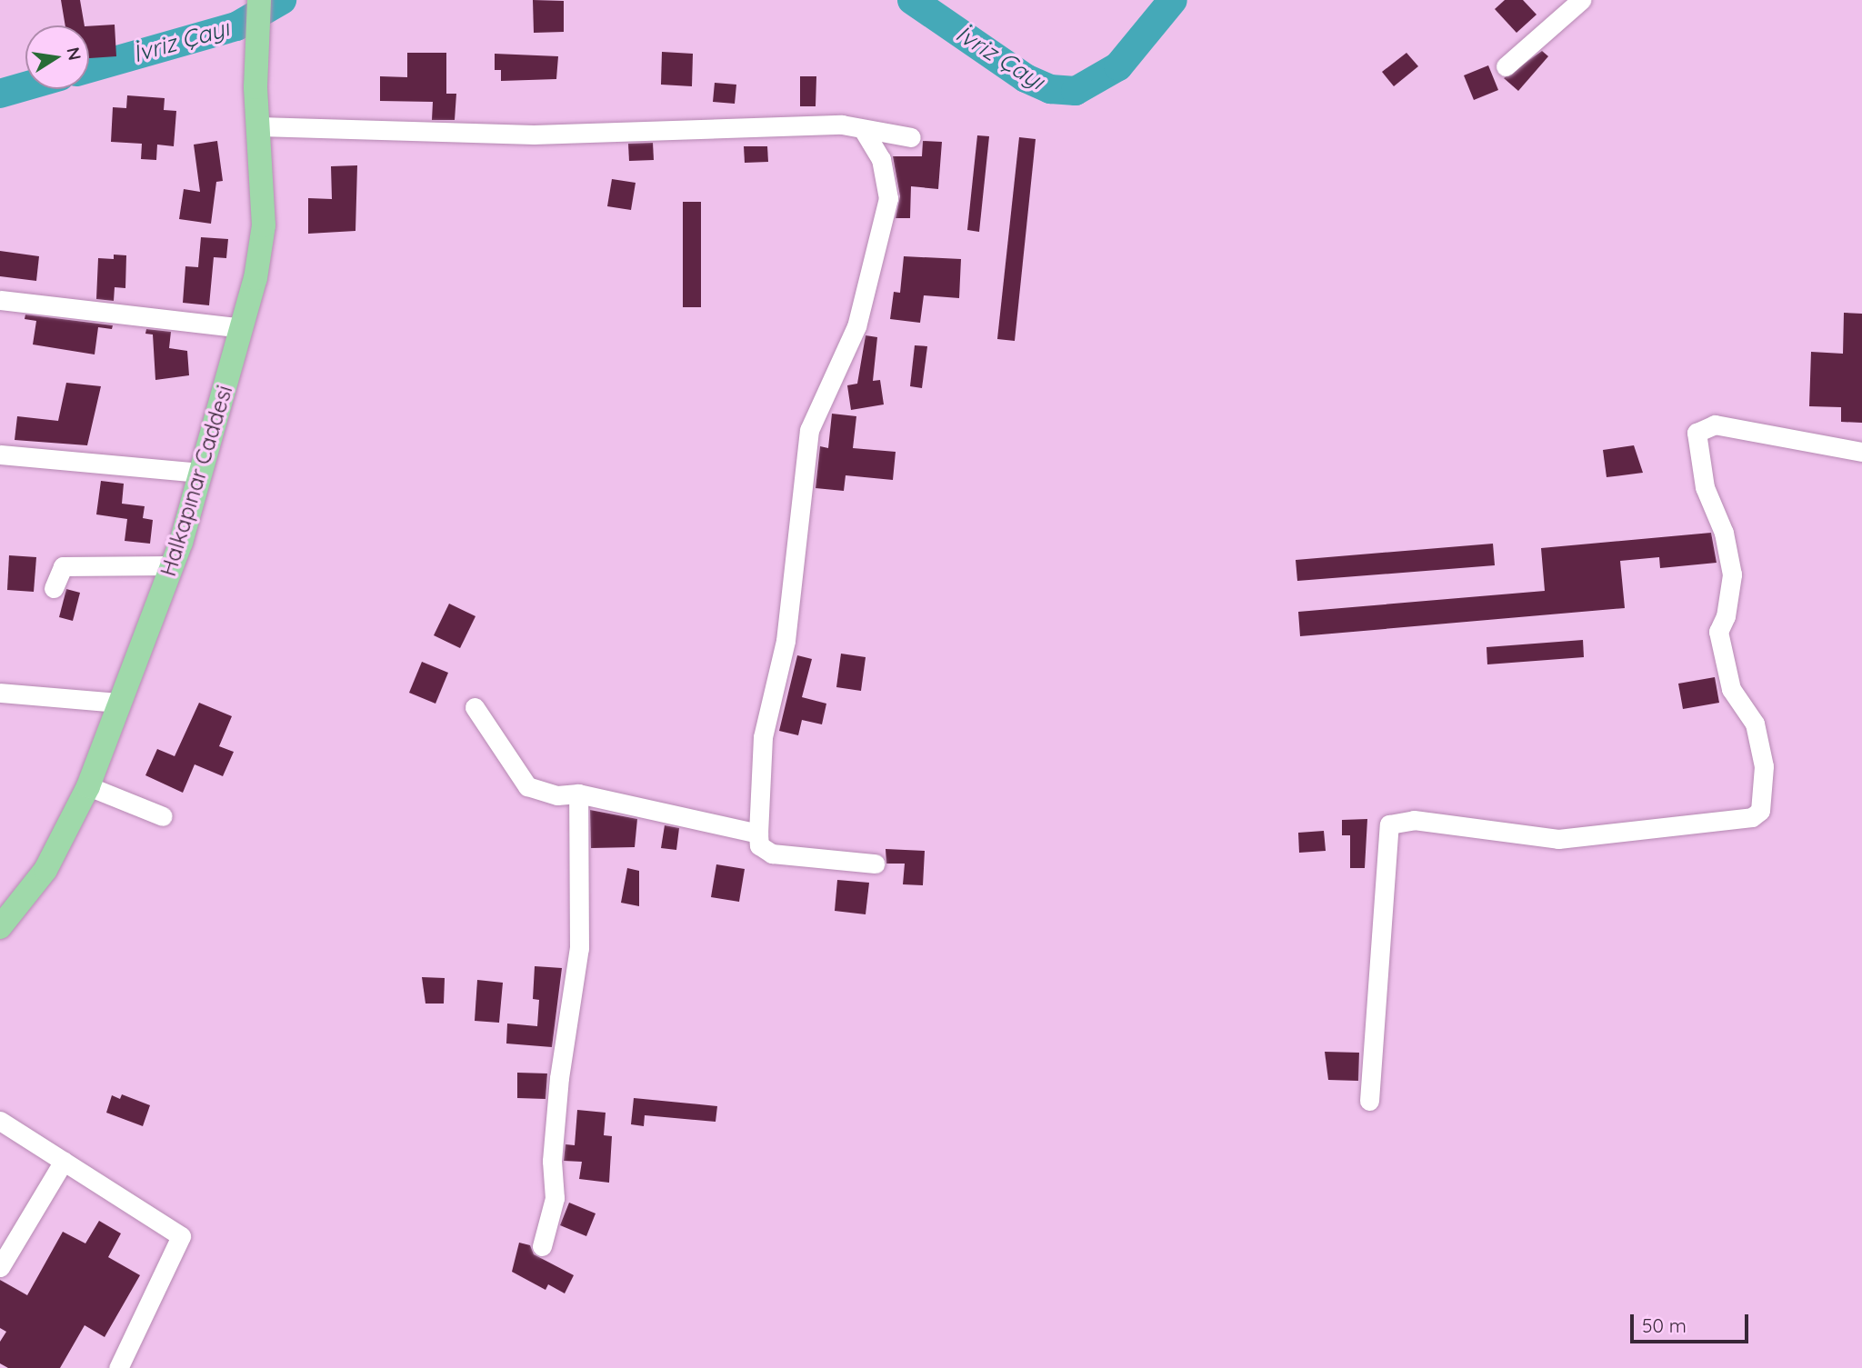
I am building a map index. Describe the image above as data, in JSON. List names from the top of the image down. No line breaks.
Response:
{"streets":{"main road":["Halkapınar Caddesi"]},"water":["İvriz Çayı"],"scale_bar":"50 m","north":"right"}
